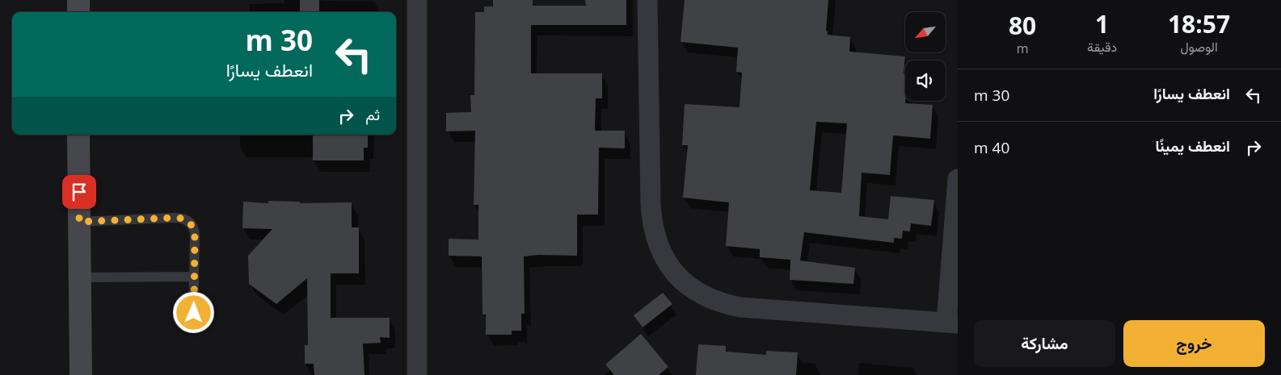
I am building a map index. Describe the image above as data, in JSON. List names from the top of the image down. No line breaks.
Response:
{"north":"bottom left","page":{"eta":["18:57","الوصول","1","دقيقة","80","m"],"turn":["30 m","انعطف يسارًا"],"list":[{"name":"انعطف يسارًا","value":"30 m"},{"name":"انعطف يمينًا","value":"40 m"}],"then":"ثم","buttons":["خروج","مشاركة"]}}
